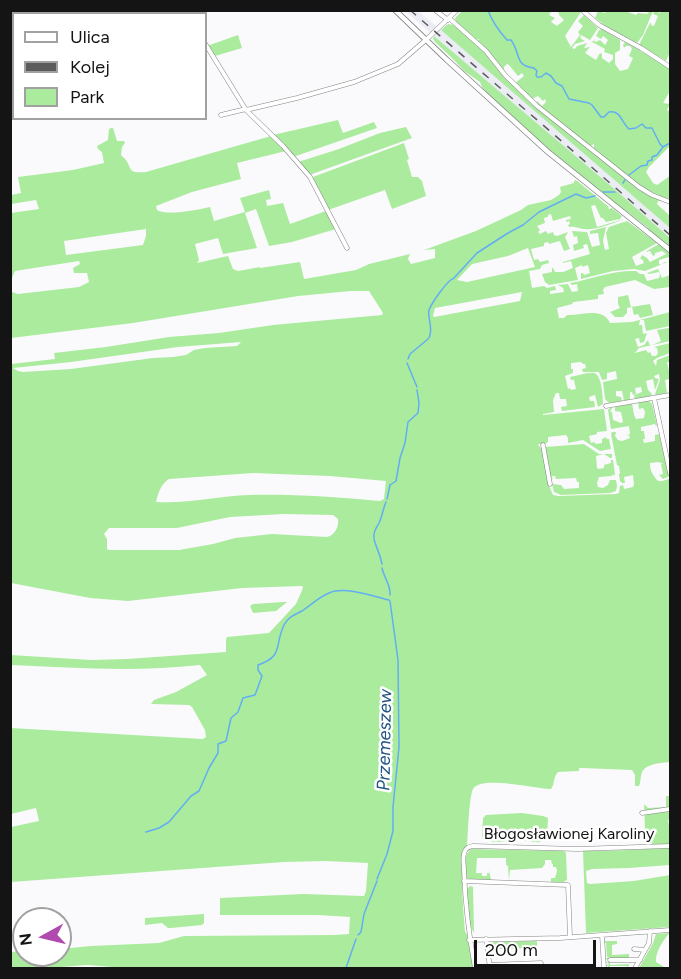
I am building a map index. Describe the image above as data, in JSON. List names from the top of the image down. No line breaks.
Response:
{"streets":{"street":["Błogosławionej Karoliny"]},"water":["Przemeszew"],"legend":["Ulica","Kolej","Park"],"scale_bar":"200 m","north":"left"}
